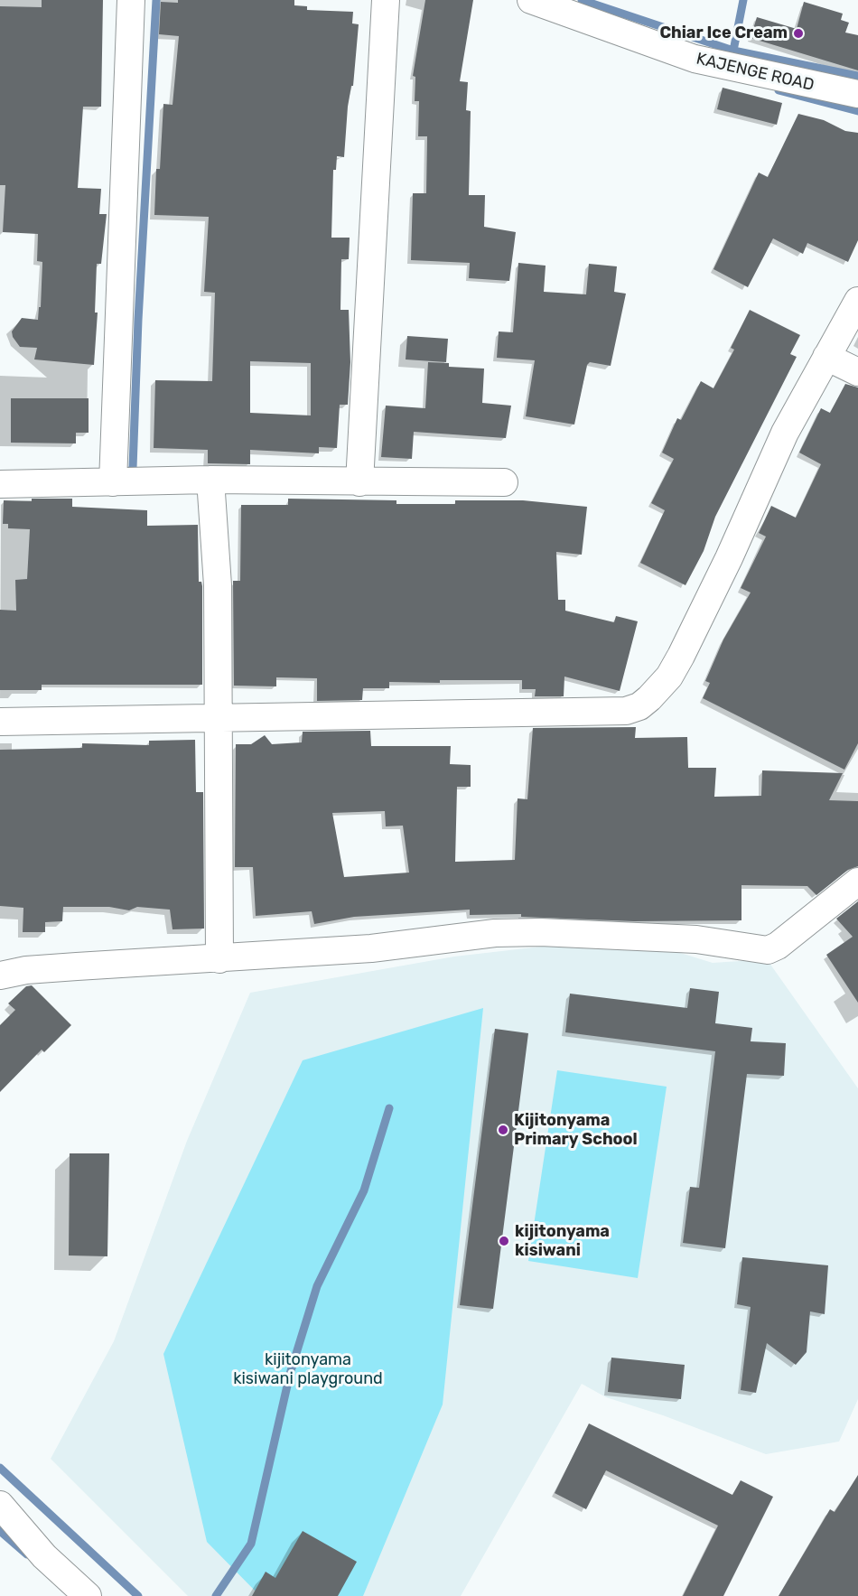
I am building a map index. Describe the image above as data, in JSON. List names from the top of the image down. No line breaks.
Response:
{"streets":{"street":["KAJENGE ROAD"]},"parks":["kijitonyama kisiwani playground"],"places":["Chiar Ice Cream","Kijitonyama Primary School","kijitonyama kisiwani"]}
